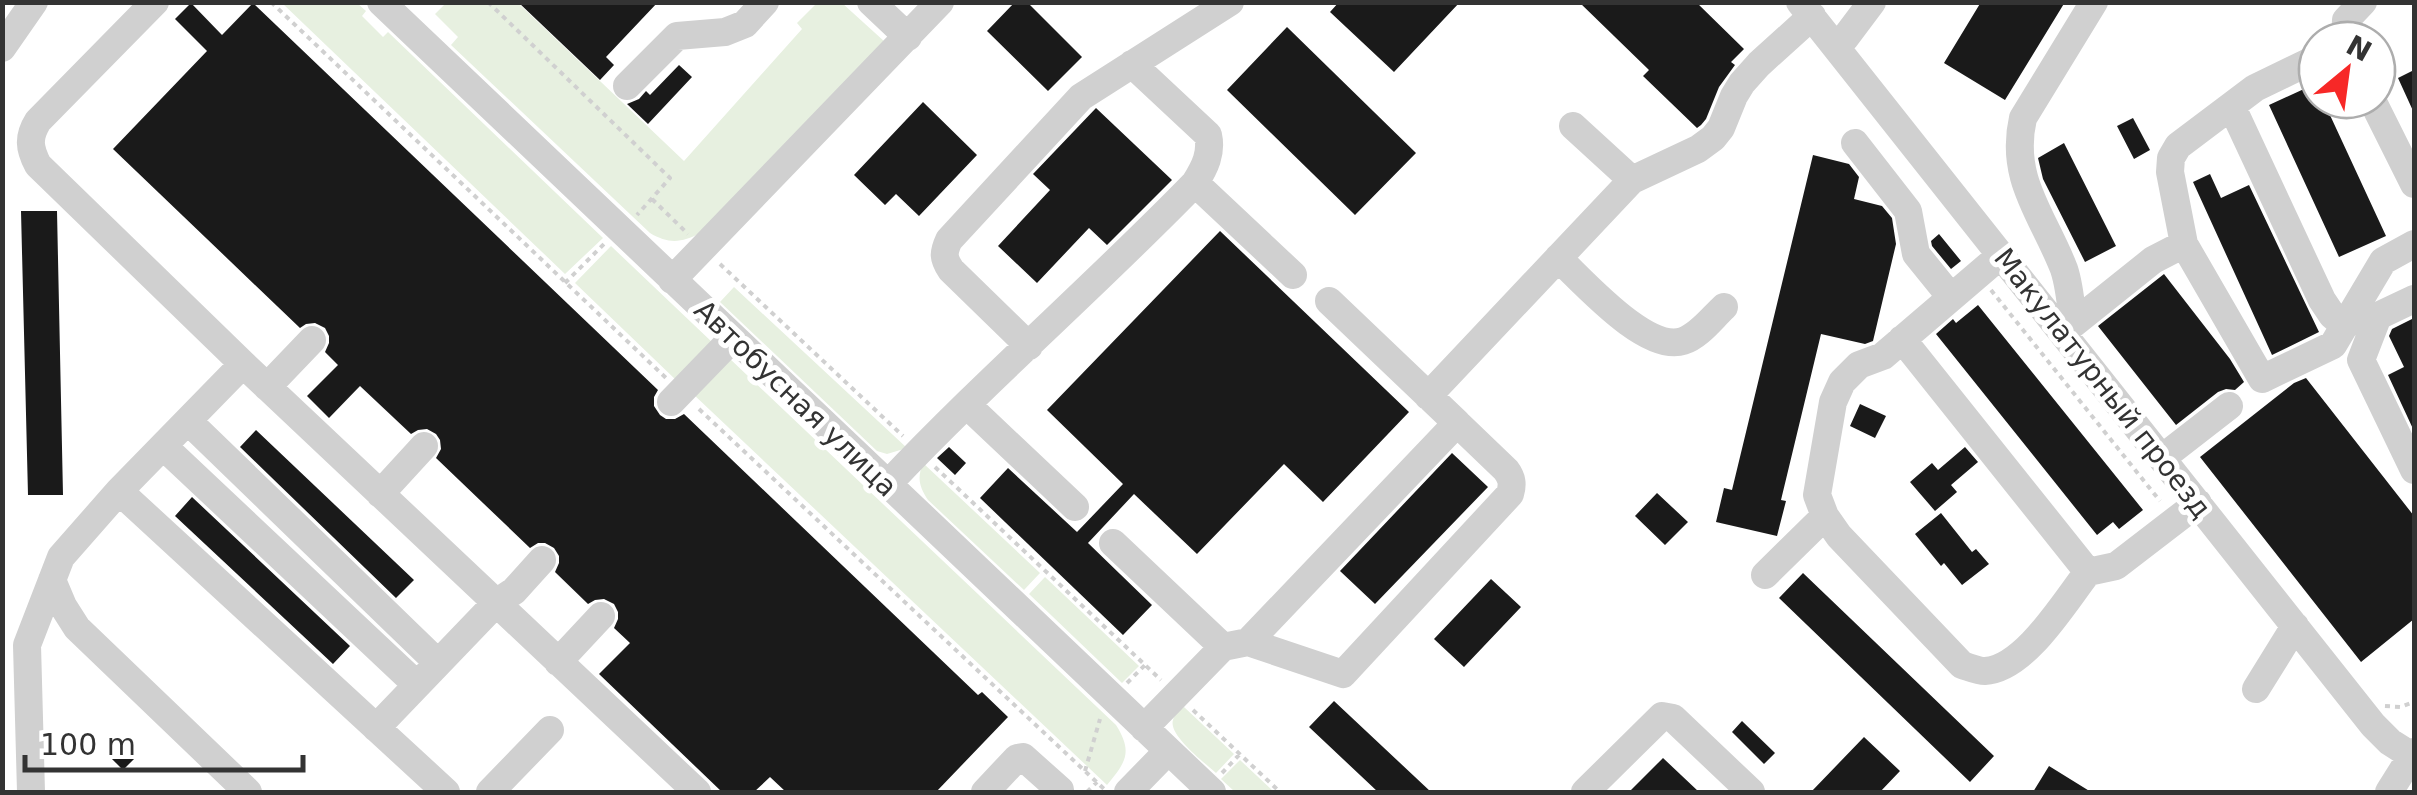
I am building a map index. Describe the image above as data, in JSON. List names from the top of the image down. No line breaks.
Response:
{"streets":{"street":["Макулатурный проезд","Автобусная улица"]},"scale_bar":"100 m","north":"top right"}
